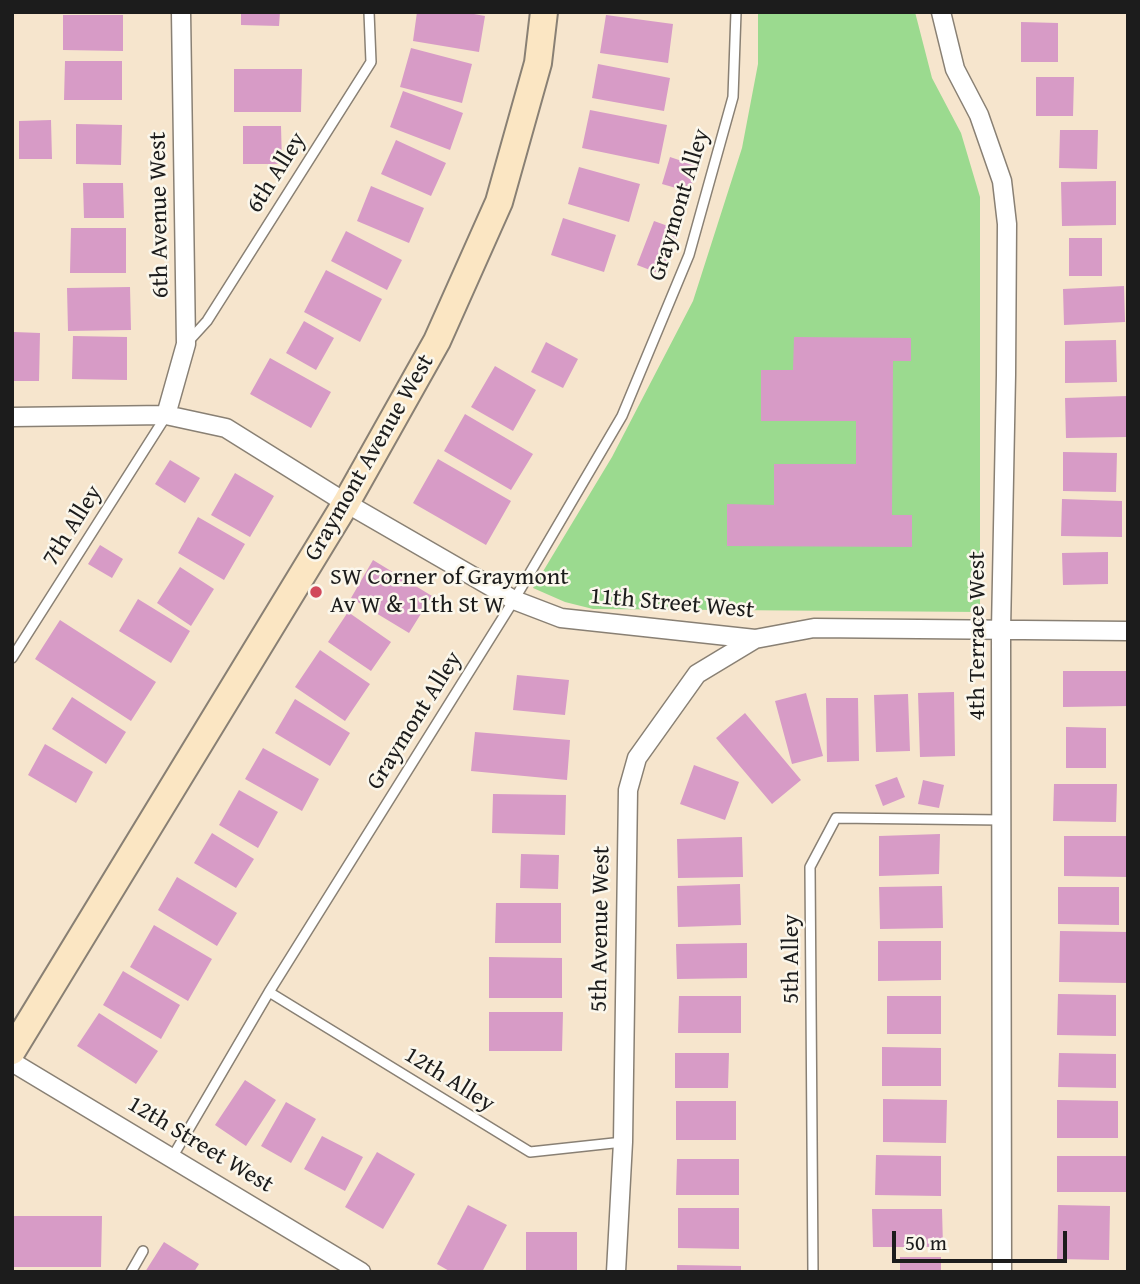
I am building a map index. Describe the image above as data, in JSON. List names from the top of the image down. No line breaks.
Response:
{"streets":{"main road":["Graymont Avenue West"],"street":["6th Avenue West","11th Street West","4th Terrace West","5th Avenue West","12th Street West"],"lane":["6th Alley","Graymont Alley","7th Alley","5th Alley","12th Alley"]},"crossings":[["6th Alley","6th Avenue West"],["Graymont Alley","11th Street West"],["Graymont Alley","12th Alley"],["Graymont Alley","12th Street West"],["6th Avenue West","7th Alley"],["6th Avenue West","11th Street West"],["Graymont Avenue West","11th Street West"],["7th Alley","11th Street West"],["11th Street West","4th Terrace West"],["11th Street West","5th Avenue West"],["4th Terrace West","5th Alley"],["5th Avenue West","12th Alley"]],"places":["SW Corner of Graymont Av W & 11th St W"],"scale_bar":"50 m"}
